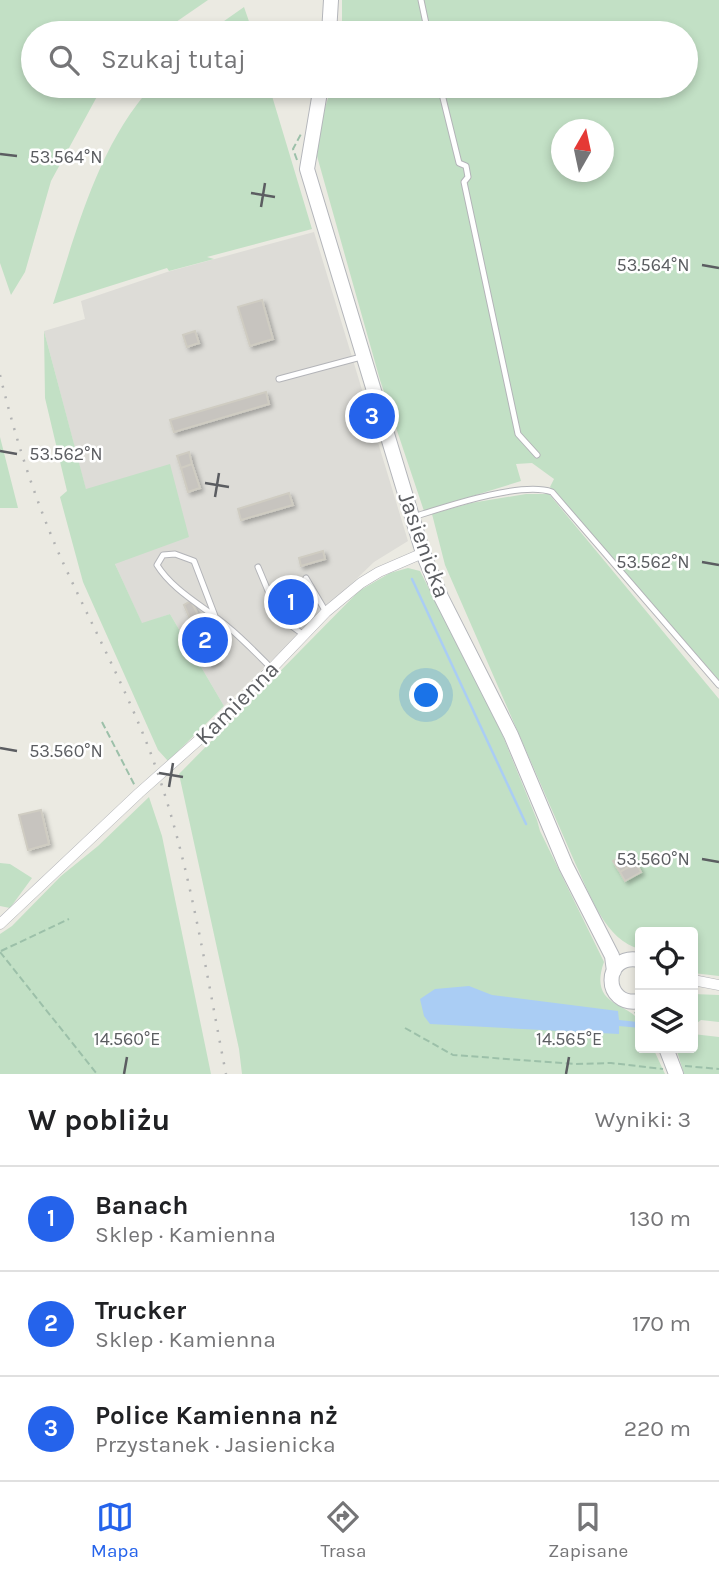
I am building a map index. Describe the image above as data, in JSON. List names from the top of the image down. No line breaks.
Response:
{"streets":{"main road":["Jasienicka"],"street":["Kamienna"]},"crossings":[["Jasienicka","Kamienna"]],"north":"top","page":{"search":"Szukaj tutaj","pins":["3","1","2"],"heading":["W pobliżu","Wyniki: 3"],"list":[{"mark":"1","name":"Banach","note":"Sklep · Kamienna","value":"130 m"},{"mark":"2","name":"Trucker","note":"Sklep · Kamienna","value":"170 m"},{"mark":"3","name":"Police Kamienna nż","note":"Przystanek · Jasienicka","value":"220 m"}],"nav":["Mapa","Trasa","Zapisane"]},"coordinates":["53.564°N","53.562°N","53.560°N","14.560°E","14.565°E"]}
